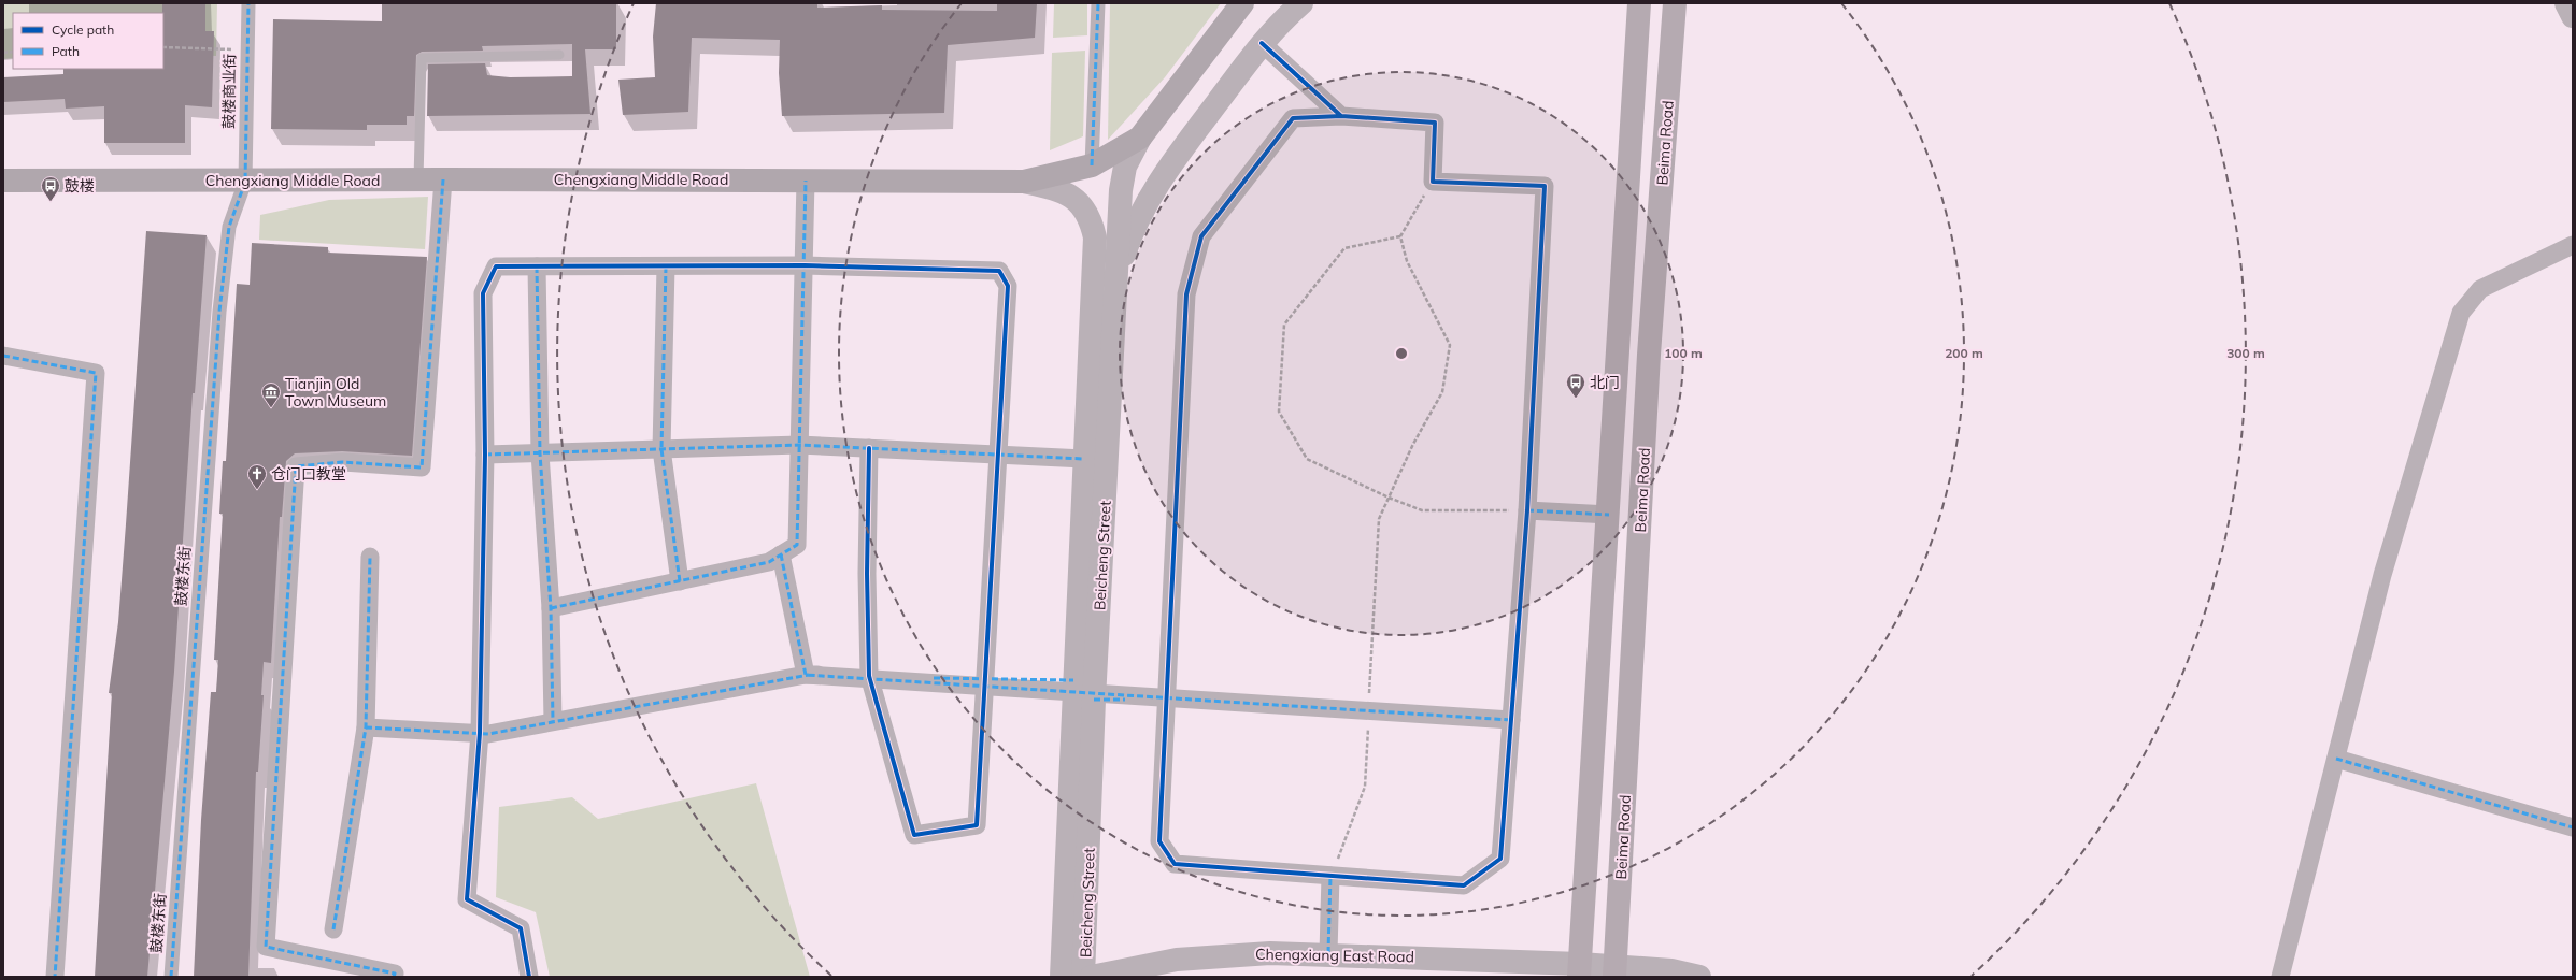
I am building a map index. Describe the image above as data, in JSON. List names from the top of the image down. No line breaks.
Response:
{"streets":{"main road":["Beima Road","Chengxiang Middle Road"],"street":["鼓楼商业街","Beicheng Street","鼓楼东街","Chengxiang East Road"]},"crossings":[["鼓楼商业街","Chengxiang Middle Road"],["鼓楼商业街","鼓楼东街"],["Beima Road","Chengxiang East Road"],["Chengxiang Middle Road","Beicheng Street"],["Chengxiang Middle Road","鼓楼东街"]],"places":{"bus stop":["鼓楼","北门"],"museum":["Tianjin Old Town Museum"],"church":["仓门口教堂"]},"legend":["Cycle path","Path"],"rings":["100 m","200 m","300 m"]}
